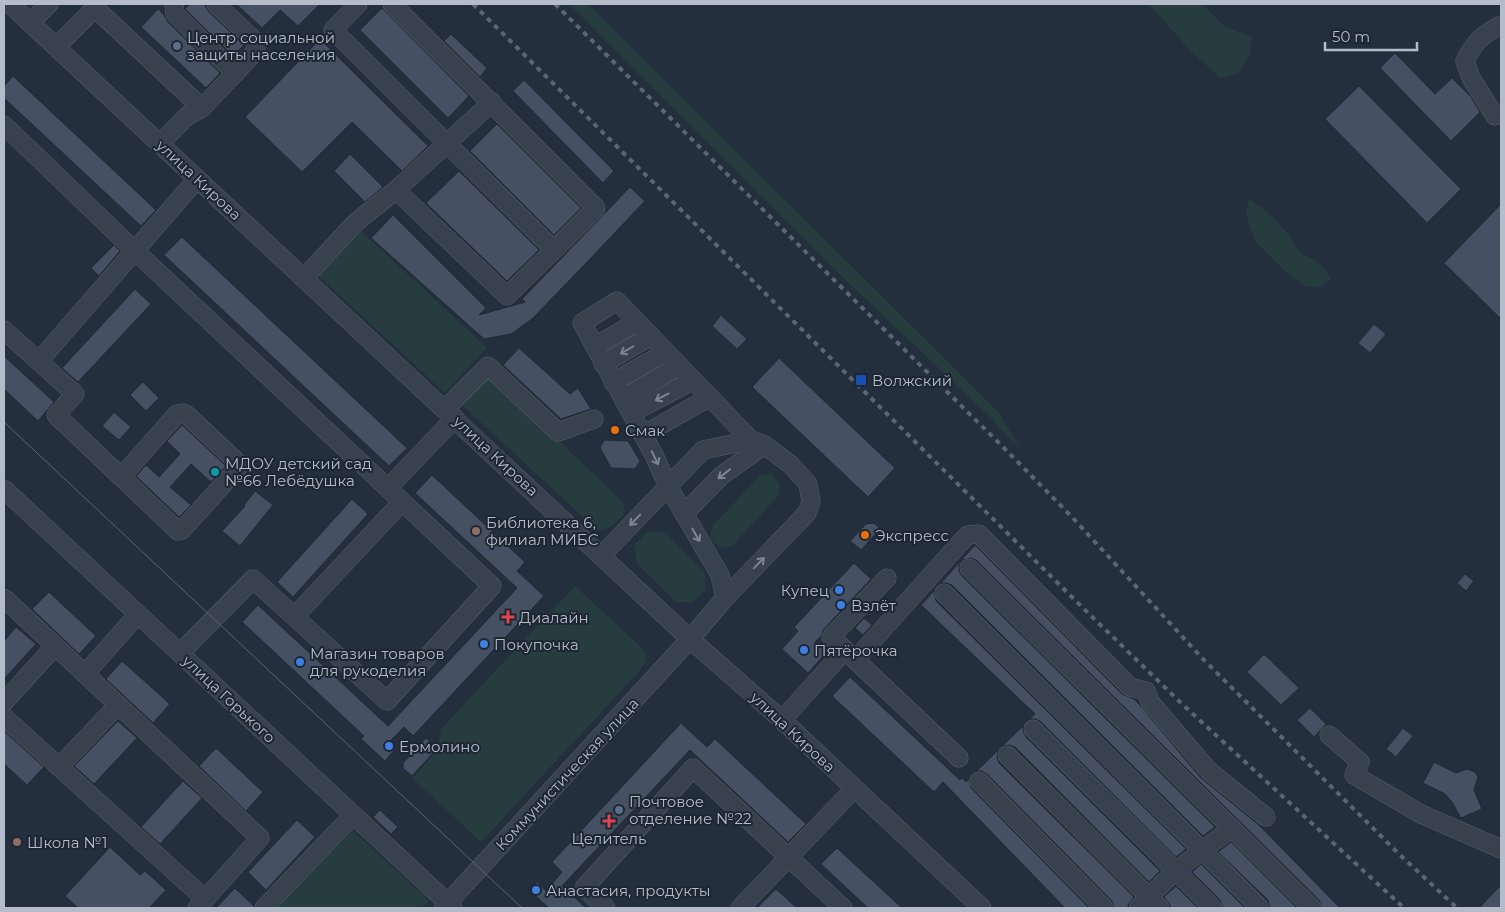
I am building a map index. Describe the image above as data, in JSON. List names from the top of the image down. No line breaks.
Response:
{"streets":{"street":["улица Кирова","улица Горького","Коммунистическая улица"]},"crossings":[["улица Кирова","Коммунистическая улица"],["улица Горького","Коммунистическая улица"]],"places":{"other":["Центр социальной защиты населения","Смак","МДОУ детский сад №66 Лебёдушка","Библиотека 6, филиал МИБС","Экспресс","Купец","Взлёт","Покупочка","Пятёрочка","Магазин товаров для рукоделия","Ермолино","Почтовое отделение №22","Школа №1","Анастасия, продукты"],"transit":["Волжский"],"health":["Диалайн","Целитель"]},"scale_bar":"50 m"}
